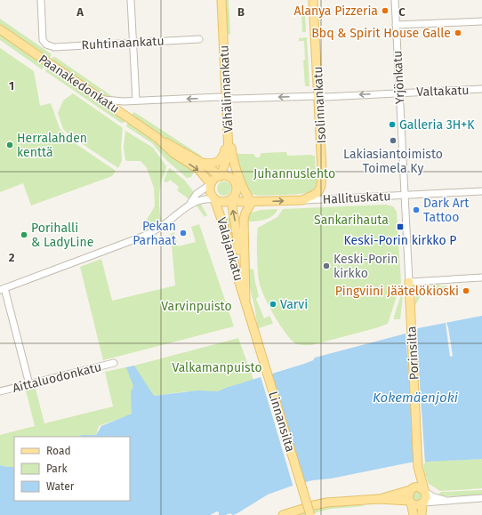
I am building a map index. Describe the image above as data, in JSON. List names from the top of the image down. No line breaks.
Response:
{"streets":{"main road":["Paanakedonkatu","Vähälinnankatu","Isolinnankatu","Hallituskatu","Valajankatu","Porinsilta","Linnansilta"],"street":["Ruhtinaankatu","Yrjönkatu","Valtakatu","Aittaluodonkatu"]},"crossings":[["Yrjönkatu","Valtakatu"],["Yrjönkatu","Hallituskatu"],["Yrjönkatu","Porinsilta"],["Paanakedonkatu","Vähälinnankatu"],["Paanakedonkatu","Valtakatu"],["Paanakedonkatu","Hallituskatu"],["Paanakedonkatu","Valajankatu"],["Vähälinnankatu","Valtakatu"],["Vähälinnankatu","Hallituskatu"],["Vähälinnankatu","Valajankatu"],["Valtakatu","Isolinnankatu"],["Isolinnankatu","Hallituskatu"],["Hallituskatu","Valajankatu"],["Valajankatu","Linnansilta"]],"one_way":["Valtakatu"],"water":["Kokemäenjoki"],"parks":["Juhannuslehto","Sankarihauta","Varvinpuisto","Valkamanpuisto"],"places":{"other":["Alanya Pizzeria","Bbq & Spirit House Galle","Galleria 3H+K","Lakiasiantoimisto Toimela Ky","Herralahden kenttä","Dark Art Tattoo","Pekan Parhaat","Porihalli & LadyLine","Keski-Porin kirkko","Pingviini Jäätelökioski","Varvi"],"transit":["Keski-Porin kirkko P"]},"legend":["Road","Park","Water"],"grid":{"columns":["A","B","C"],"rows":["1","2"]}}
